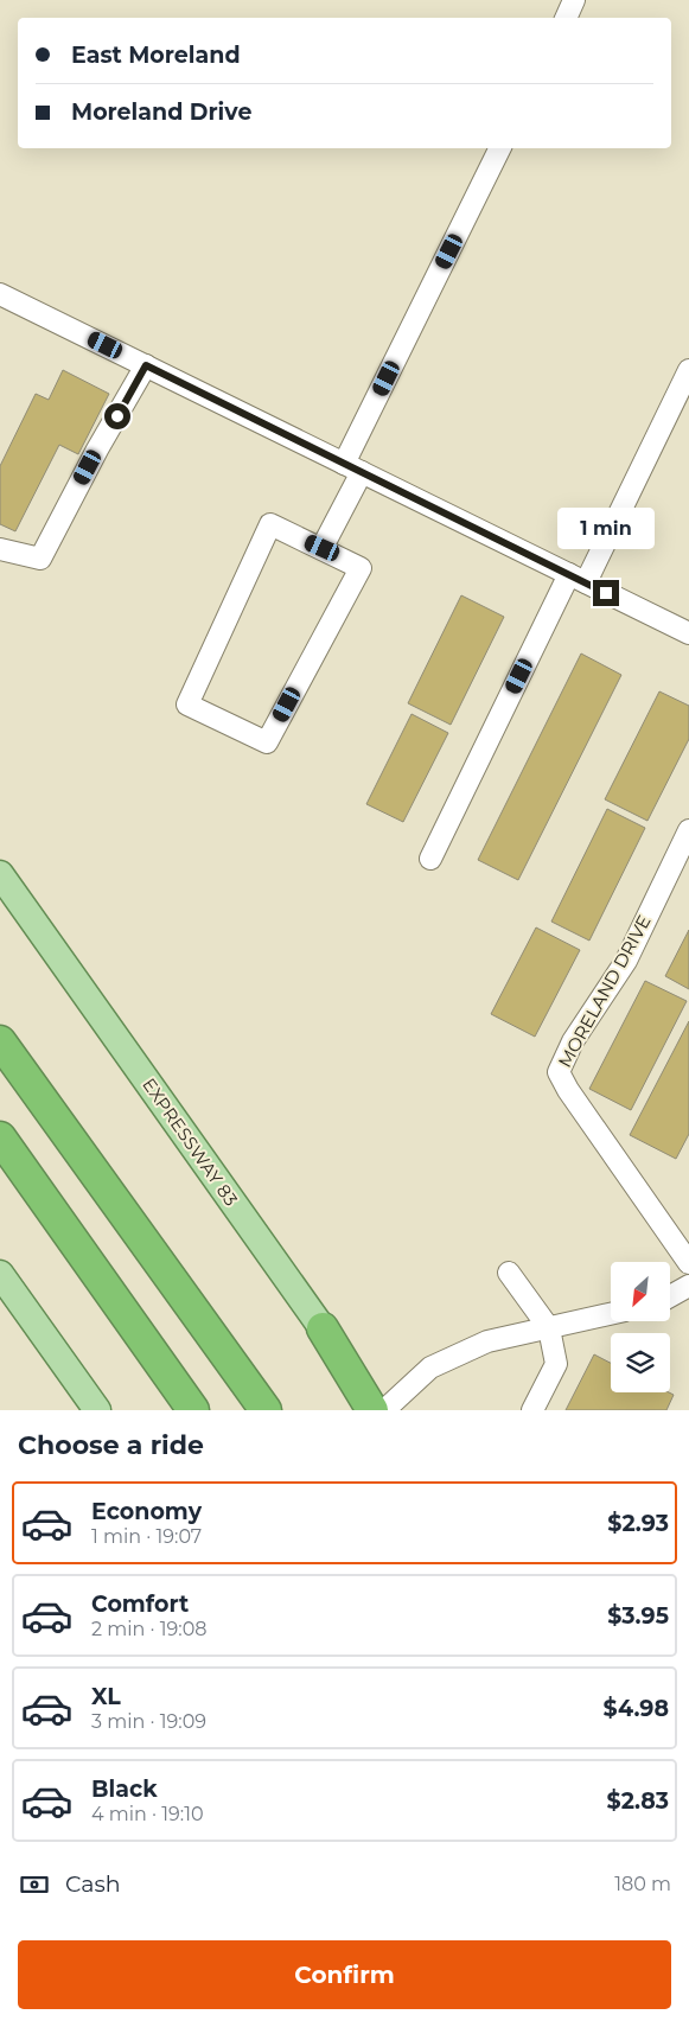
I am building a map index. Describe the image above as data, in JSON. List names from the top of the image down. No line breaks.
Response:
{"streets":{"main road":["EXPRESSWAY 83"],"street":["MORELAND DRIVE"]},"north":"bottom left","page":{"banner":["East Moreland","Moreland Drive"],"bubble":"1 min","heading":"Choose a ride","list":[{"name":"Economy","note":"1 min · 19:07","value":"$2.93"},{"name":"Comfort","note":"2 min · 19:08","value":"$3.95"},{"name":"XL","note":"3 min · 19:09","value":"$4.98"},{"name":"Black","note":"4 min · 19:10","value":"$2.83"}],"pay":["Cash","180 m"],"buttons":"Confirm"}}
